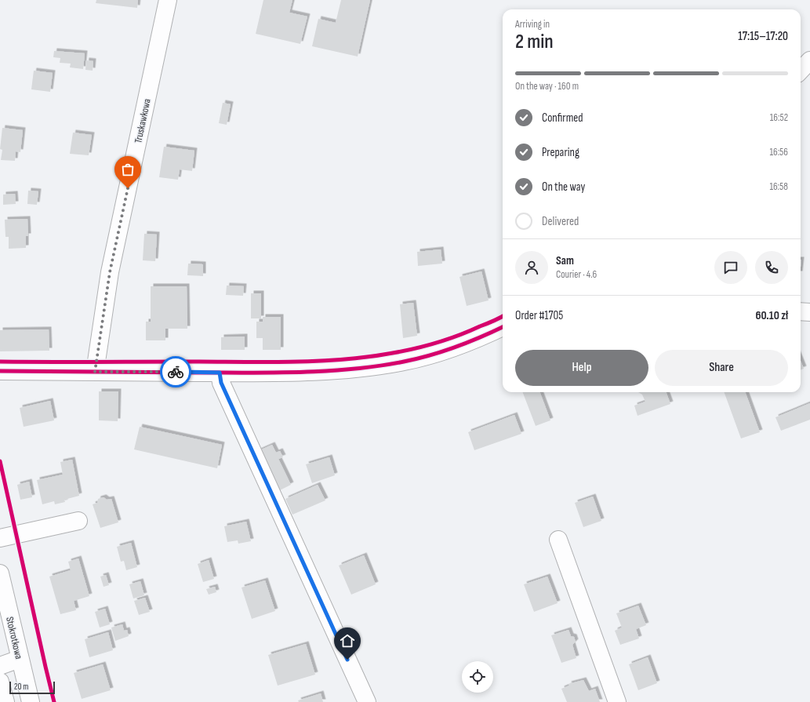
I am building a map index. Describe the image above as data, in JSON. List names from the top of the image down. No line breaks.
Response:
{"streets":{"street":["Truskawkowa","Stokrotkowa"]},"scale_bar":"20 m","page":{"heading":["2 min","Arriving in","17:15–17:20"],"panel":["Sam","Courier · 4.6","Order #1705","60.10 zł"],"bar":"On the way · 160 m","list":[["Confirmed","16:52"],["Preparing","16:56"],["On the way","16:58"],"Delivered"],"buttons":["Help","Share"],"scale":"20 m"}}
